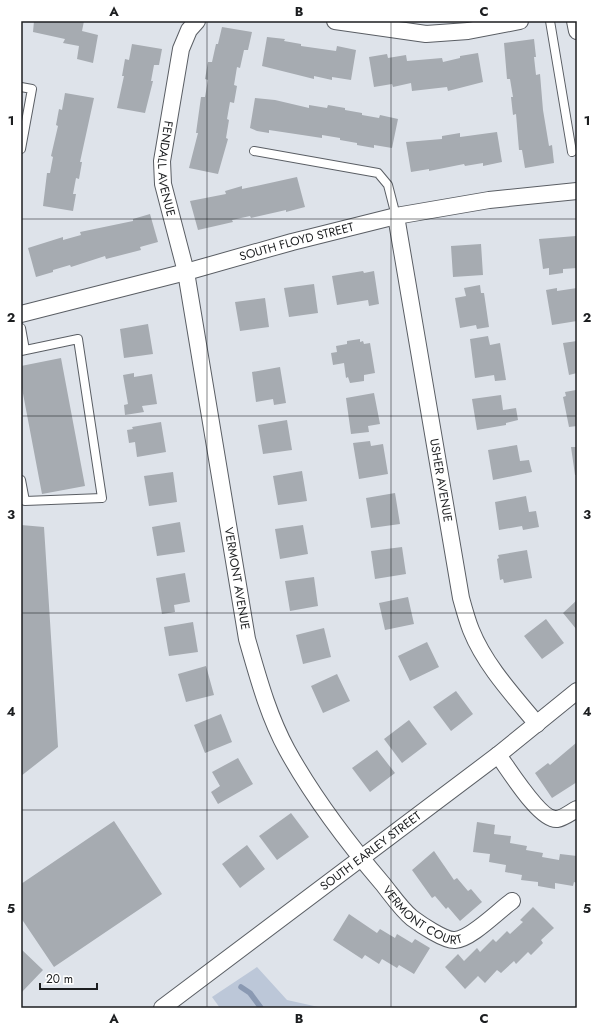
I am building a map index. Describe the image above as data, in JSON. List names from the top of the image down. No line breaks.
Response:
{"streets":{"street":["FENDALL AVENUE","SOUTH FLOYD STREET","USHER AVENUE","VERMONT AVENUE","SOUTH EARLEY STREET","VERMONT COURT"]},"crossings":[["FENDALL AVENUE","SOUTH FLOYD STREET"],["FENDALL AVENUE","VERMONT AVENUE"],["SOUTH FLOYD STREET","USHER AVENUE"],["SOUTH FLOYD STREET","VERMONT AVENUE"],["USHER AVENUE","SOUTH EARLEY STREET"],["VERMONT AVENUE","SOUTH EARLEY STREET"],["VERMONT AVENUE","VERMONT COURT"],["SOUTH EARLEY STREET","VERMONT COURT"]],"scale_bar":"20 m","grid":{"columns":["A","B","C"],"rows":["1","2","3","4","5"]}}
